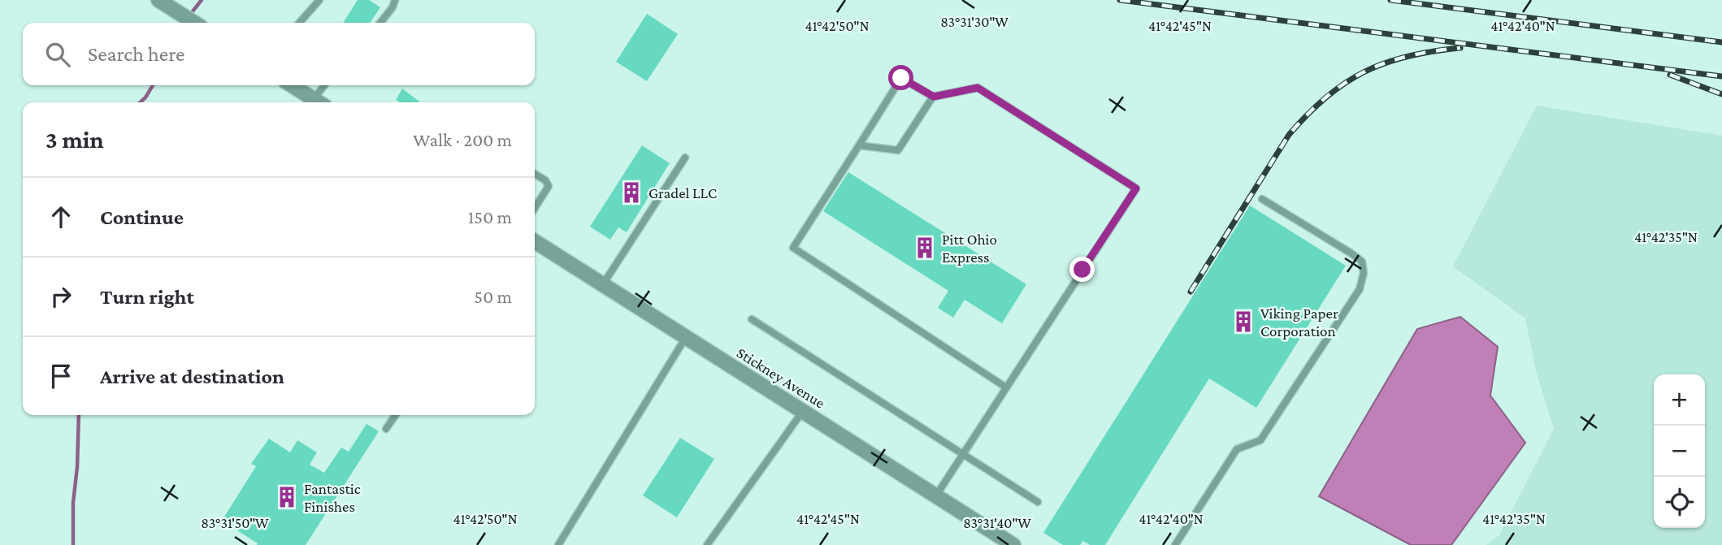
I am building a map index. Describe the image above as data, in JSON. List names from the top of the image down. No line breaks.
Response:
{"streets":{"street":["Stickney Avenue"]},"places":{"building":["Gradel LLC","Pitt Ohio Express","Viking Paper Corporation","Fantastic Finishes"]},"page":{"search":"Search here","heading":["3 min","Walk · 200 m"],"list":[["Continue","150 m"],["Turn right","50 m"],"Arrive at destination"],"map_buttons":["+","−"]},"coordinates":["83°31'30\"W","41°42'50\"N","41°42'45\"N","41°42'40\"N","41°42'35\"N","83°31'50\"W","83°31'40\"W"]}
